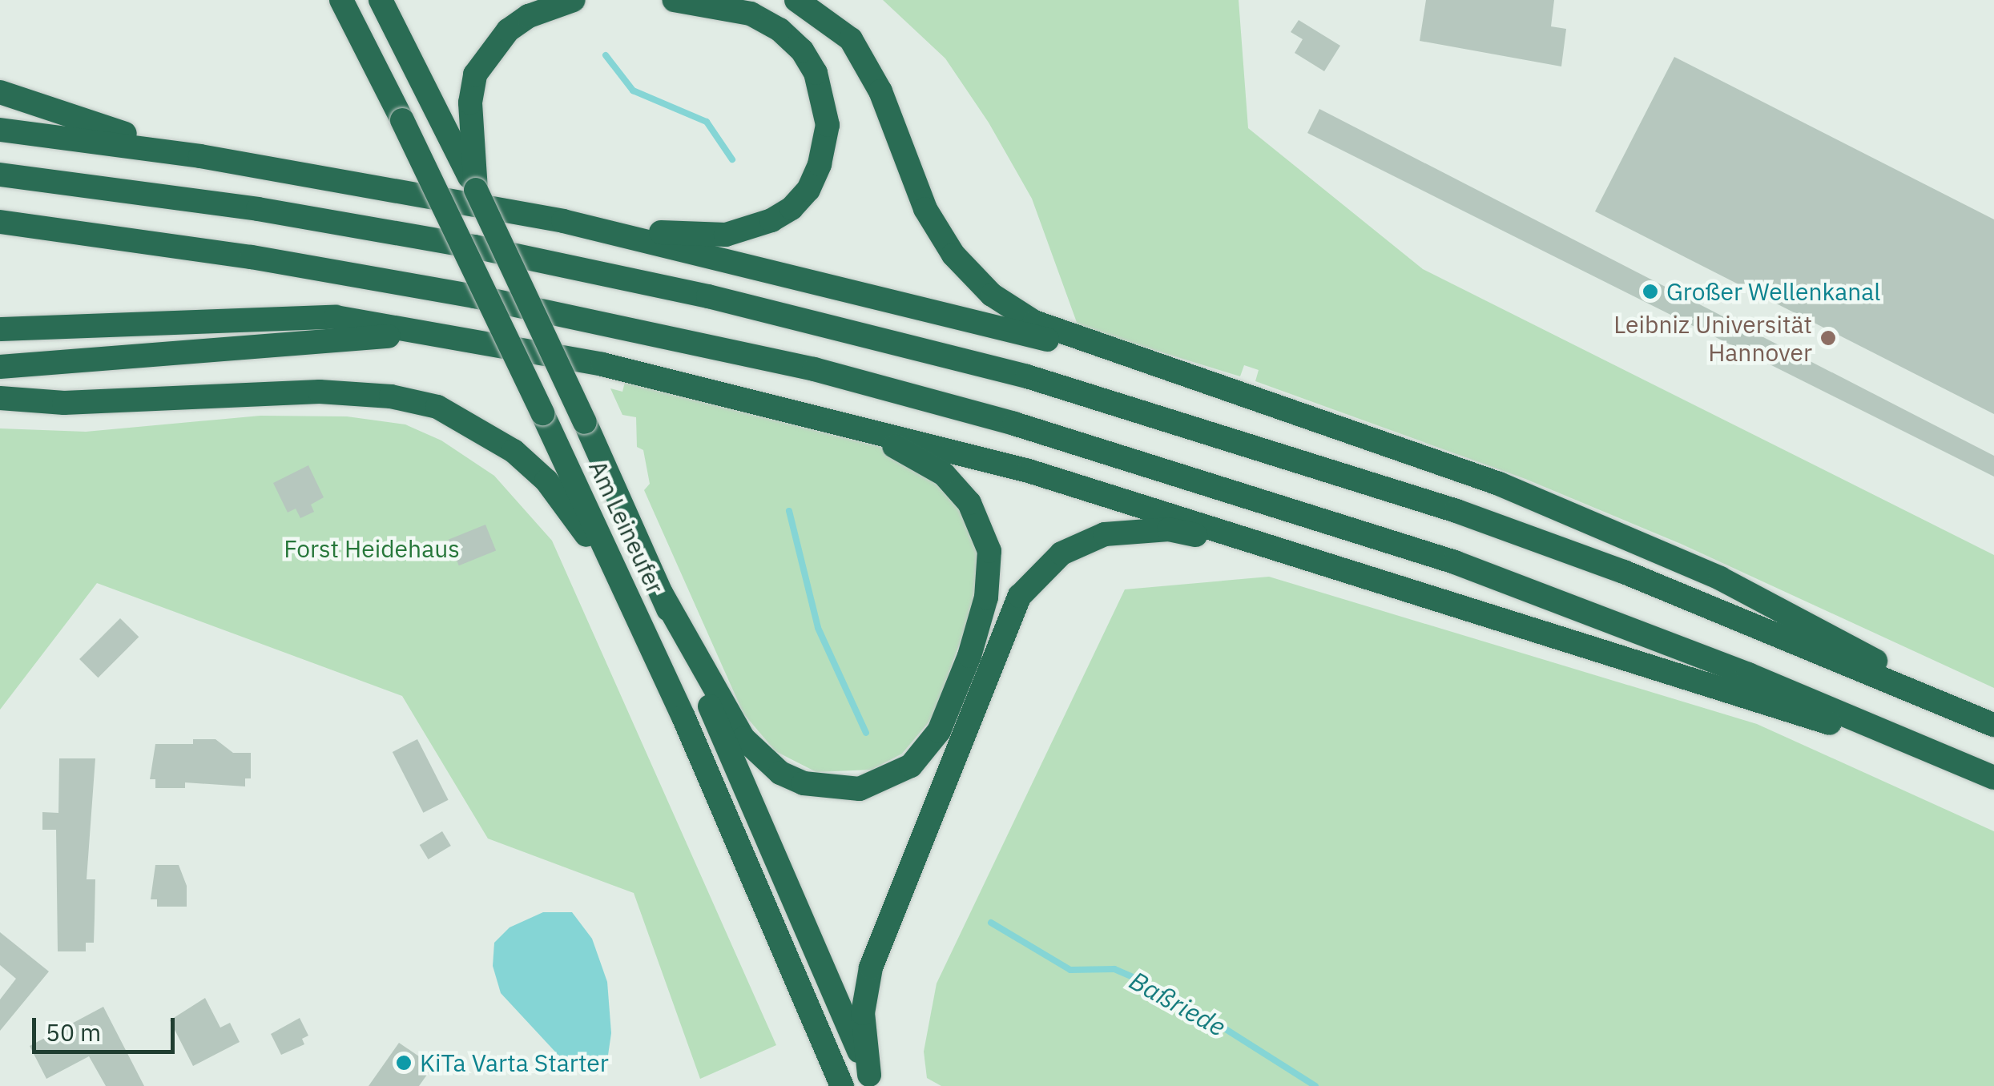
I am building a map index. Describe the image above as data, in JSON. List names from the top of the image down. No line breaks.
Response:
{"streets":{"highway":["Am Leineufer"]},"water":["Baßriede"],"parks":["Forst Heidehaus"],"places":["Großer Wellenkanal","Leibniz Universität Hannover","KiTa Varta Starter"],"scale_bar":"50 m"}
